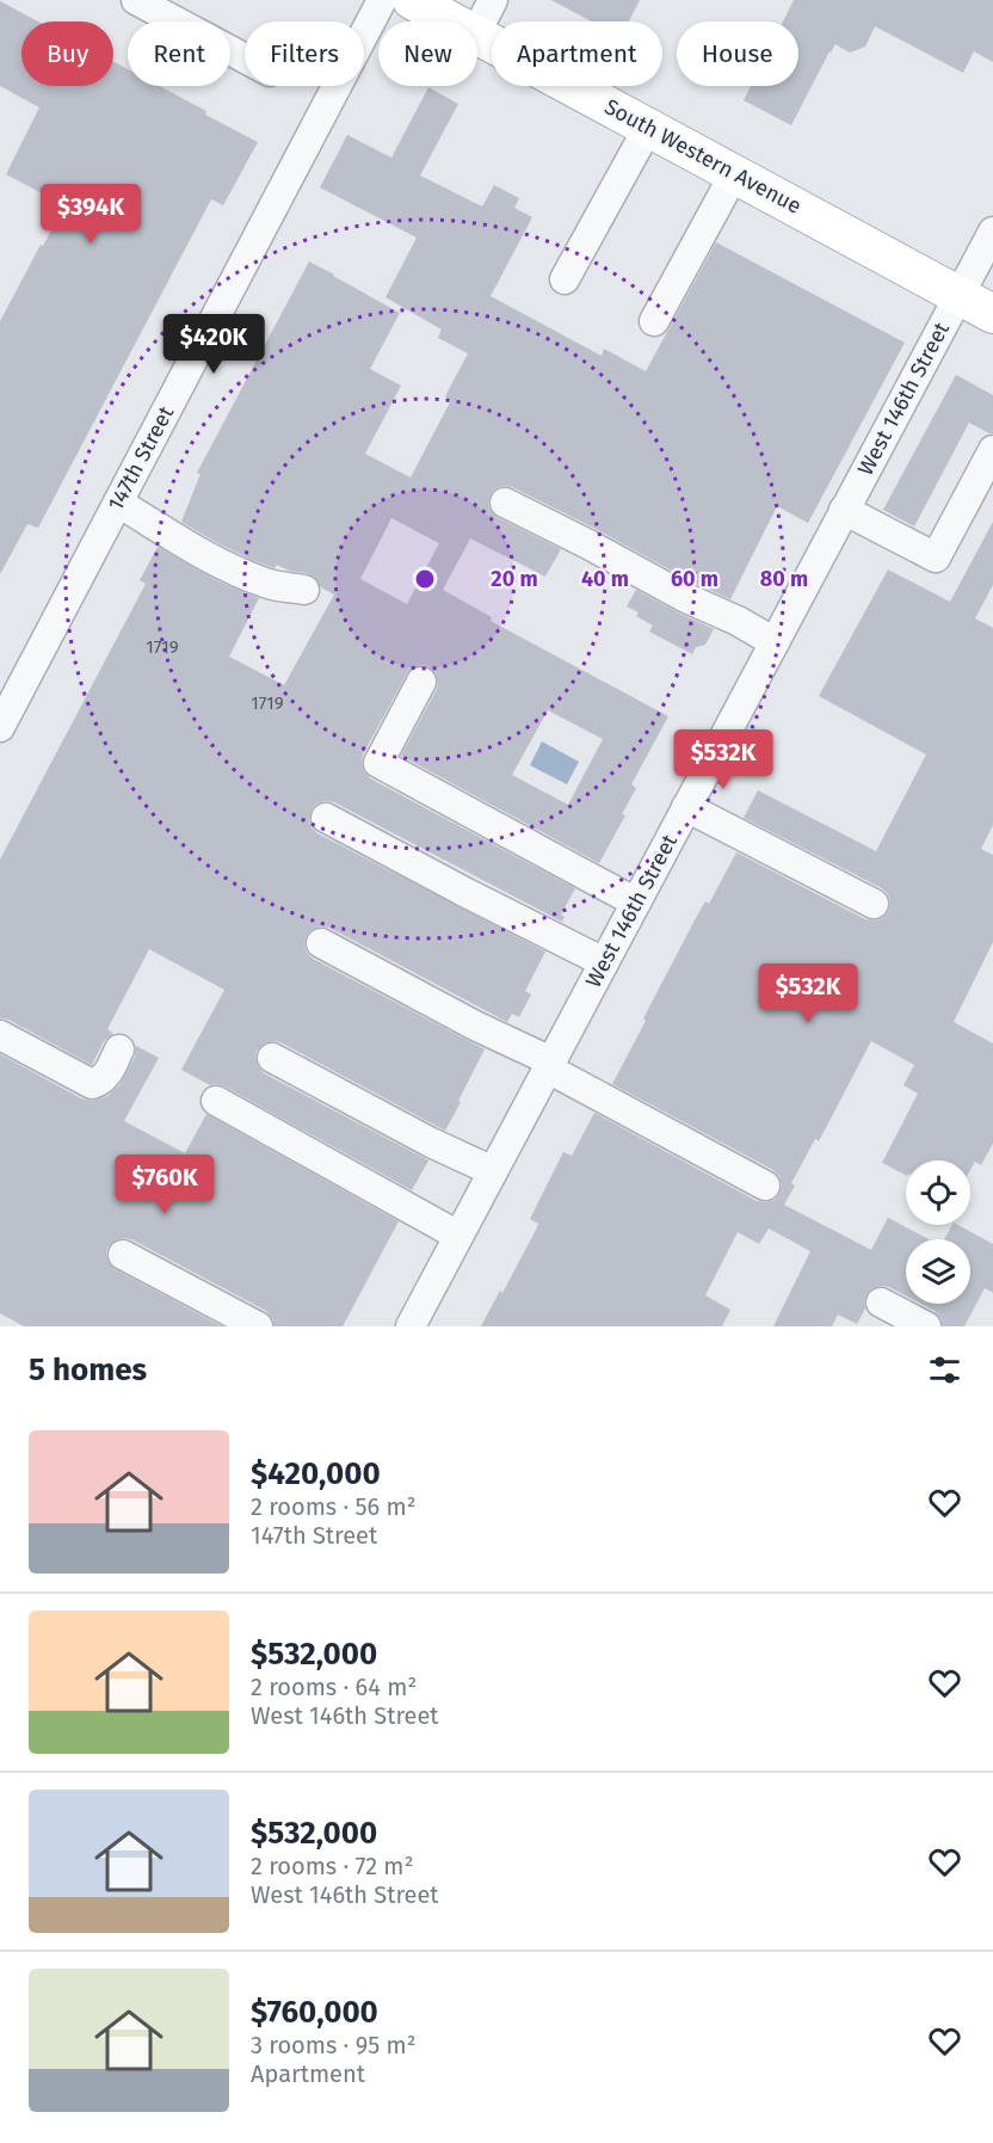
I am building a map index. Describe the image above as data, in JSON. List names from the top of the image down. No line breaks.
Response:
{"streets":{"main road":["South Western Avenue"],"street":["West 146th Street","147th Street"]},"crossings":[["South Western Avenue","West 146th Street"]],"house_numbers":["1719","1719"],"page":{"chip":["Buy","Rent","Filters","New","Apartment","House"],"price":["$394K","$420K","$532K","$532K","$760K"],"heading":"5 homes","list":[{"name":"$420,000","note":"2 rooms · 56 m² · 147th Street"},{"name":"$532,000","note":"2 rooms · 64 m² · West 146th Street"},{"name":"$532,000","note":"2 rooms · 72 m² · West 146th Street"},{"name":"$760,000","note":"3 rooms · 95 m² · Apartment"}]},"rings":["20 m","40 m","60 m","80 m"]}
